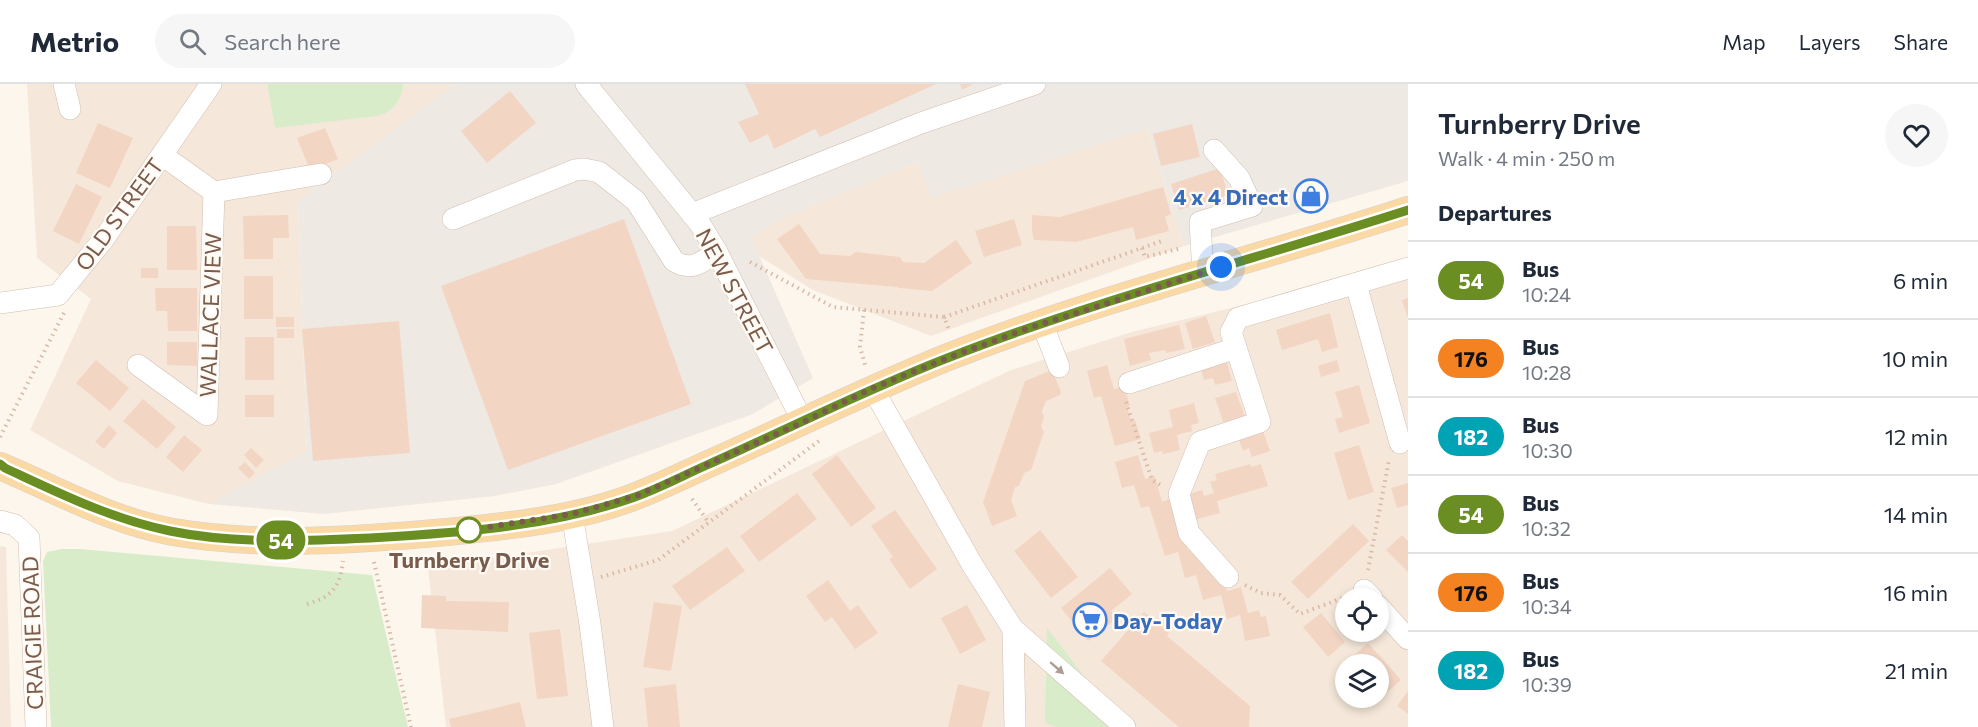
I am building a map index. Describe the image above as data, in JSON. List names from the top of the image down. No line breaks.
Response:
{"streets":{"street":["OLD STREET","NEW STREET","WALLACE VIEW","CRAIGIE ROAD"]},"places":{"shop":["4 x 4 Direct"],"other":["Turnberry Drive"],"supermarket":["Day-Today"]},"lines":["bus line 54"],"page":{"header":"Metrio","search":"Search here","nav":["Map","Layers","Share"],"on_map":"54","heading":[["Turnberry Drive","Walk · 4 min · 250 m"],"Departures"],"list":[{"mark":"54","name":"Bus","note":"10:24","value":"6 min"},{"mark":"176","name":"Bus","note":"10:28","value":"10 min"},{"mark":"182","name":"Bus","note":"10:30","value":"12 min"},{"mark":"54","name":"Bus","note":"10:32","value":"14 min"},{"mark":"176","name":"Bus","note":"10:34","value":"16 min"},{"mark":"182","name":"Bus","note":"10:39","value":"21 min"}]}}
